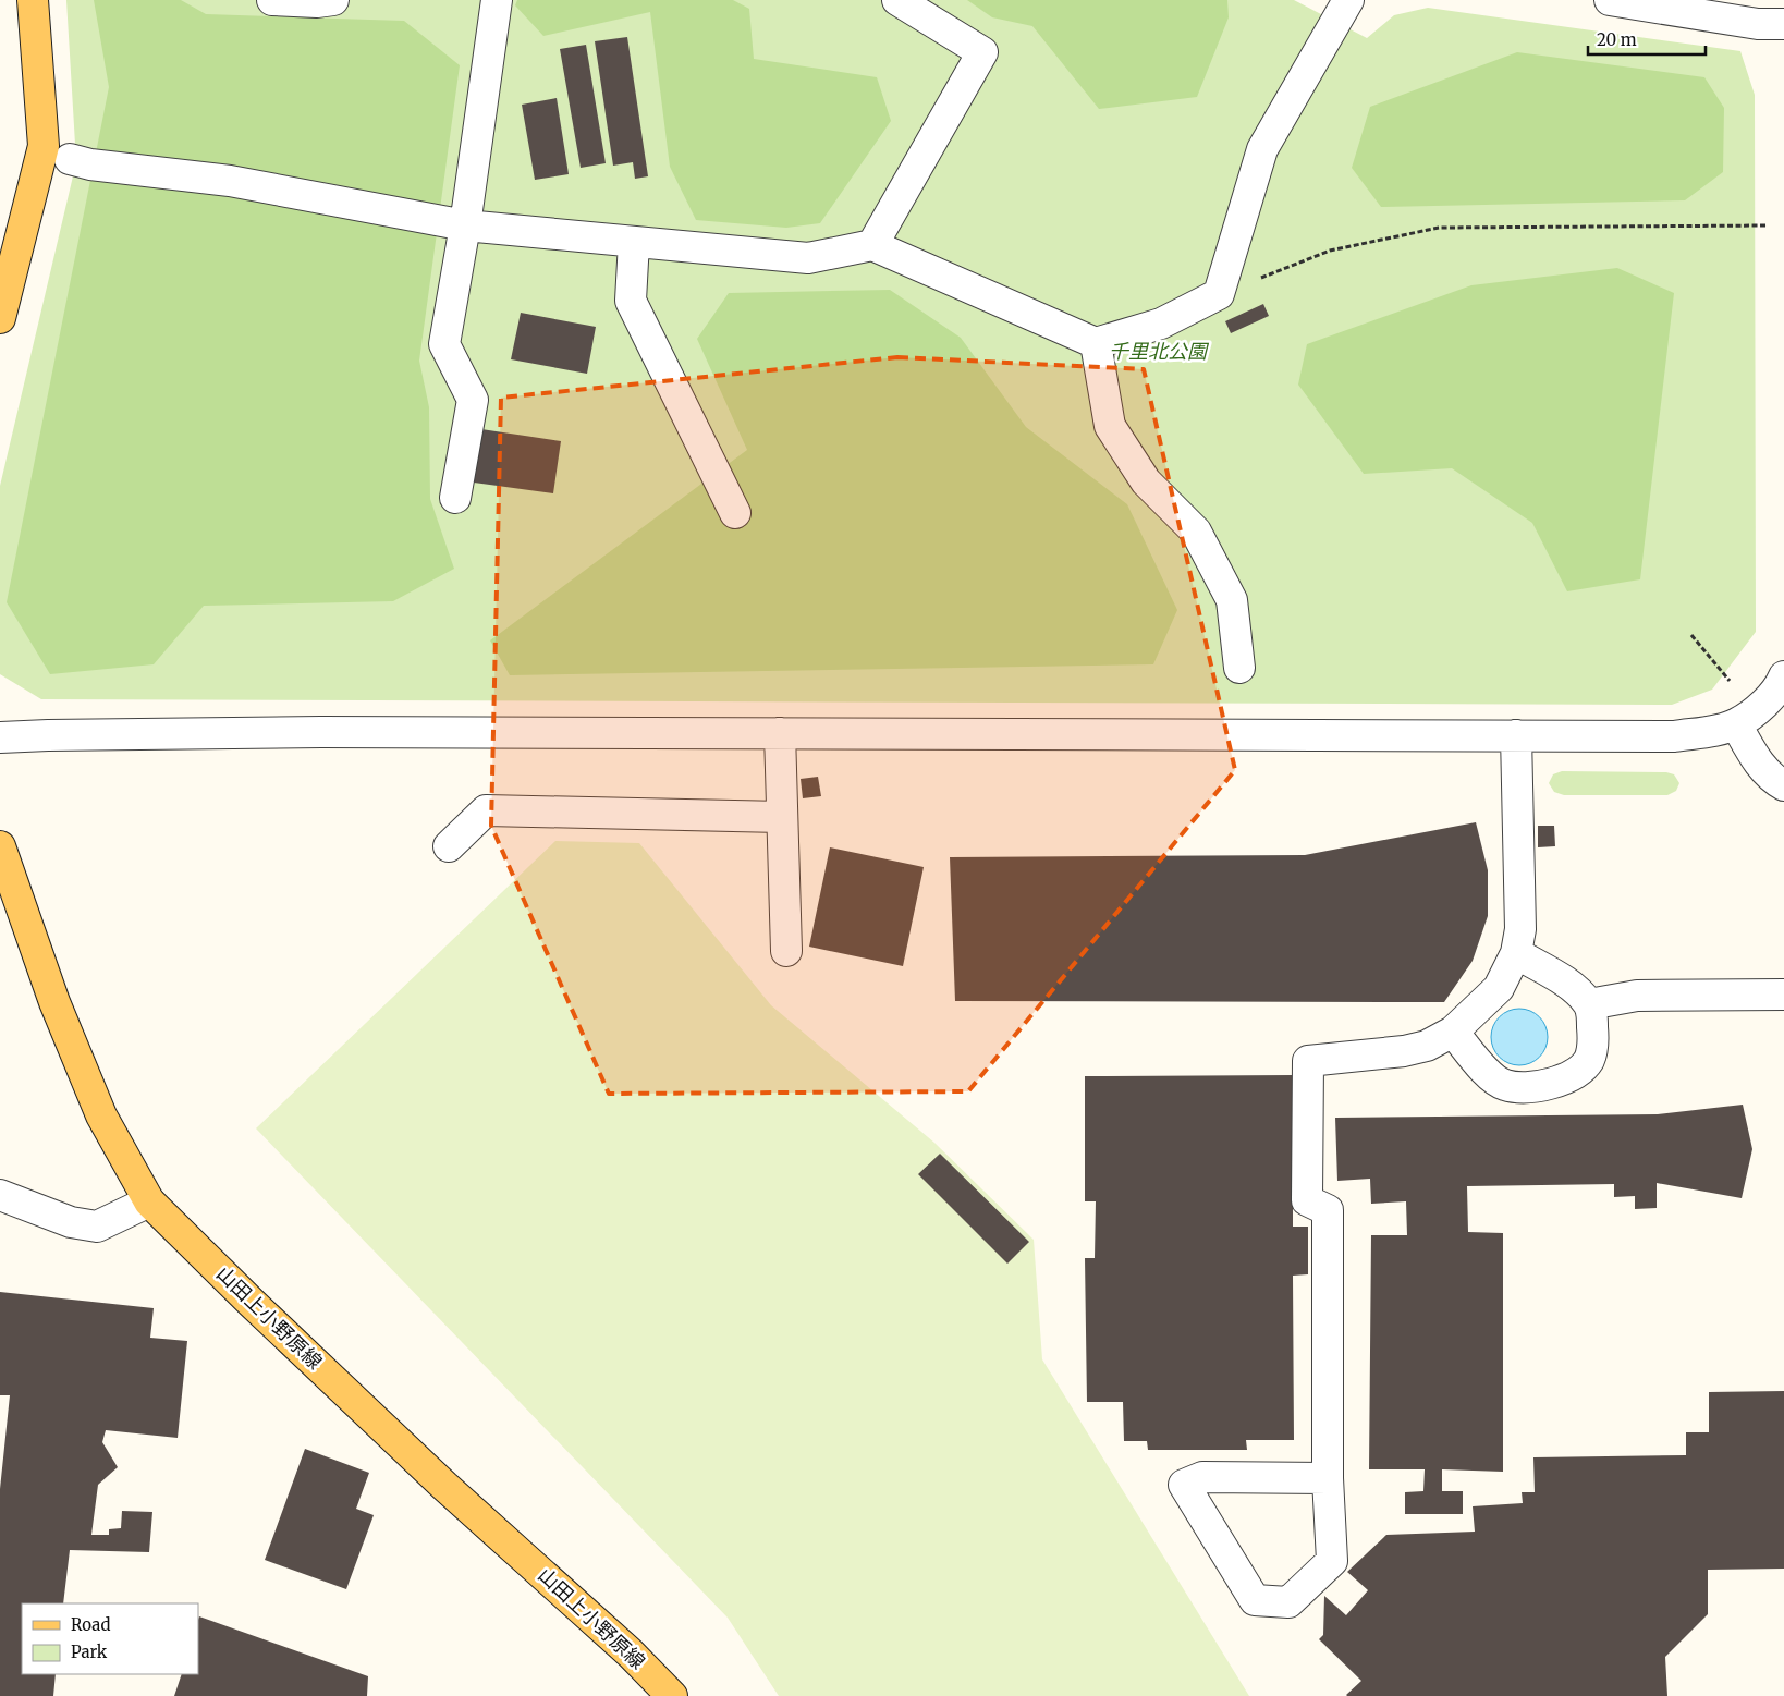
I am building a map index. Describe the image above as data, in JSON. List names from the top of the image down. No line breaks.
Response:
{"streets":{"main road":["山田上小野原線"]},"parks":["千里北公園"],"legend":["Road","Park"],"scale_bar":"20 m"}
